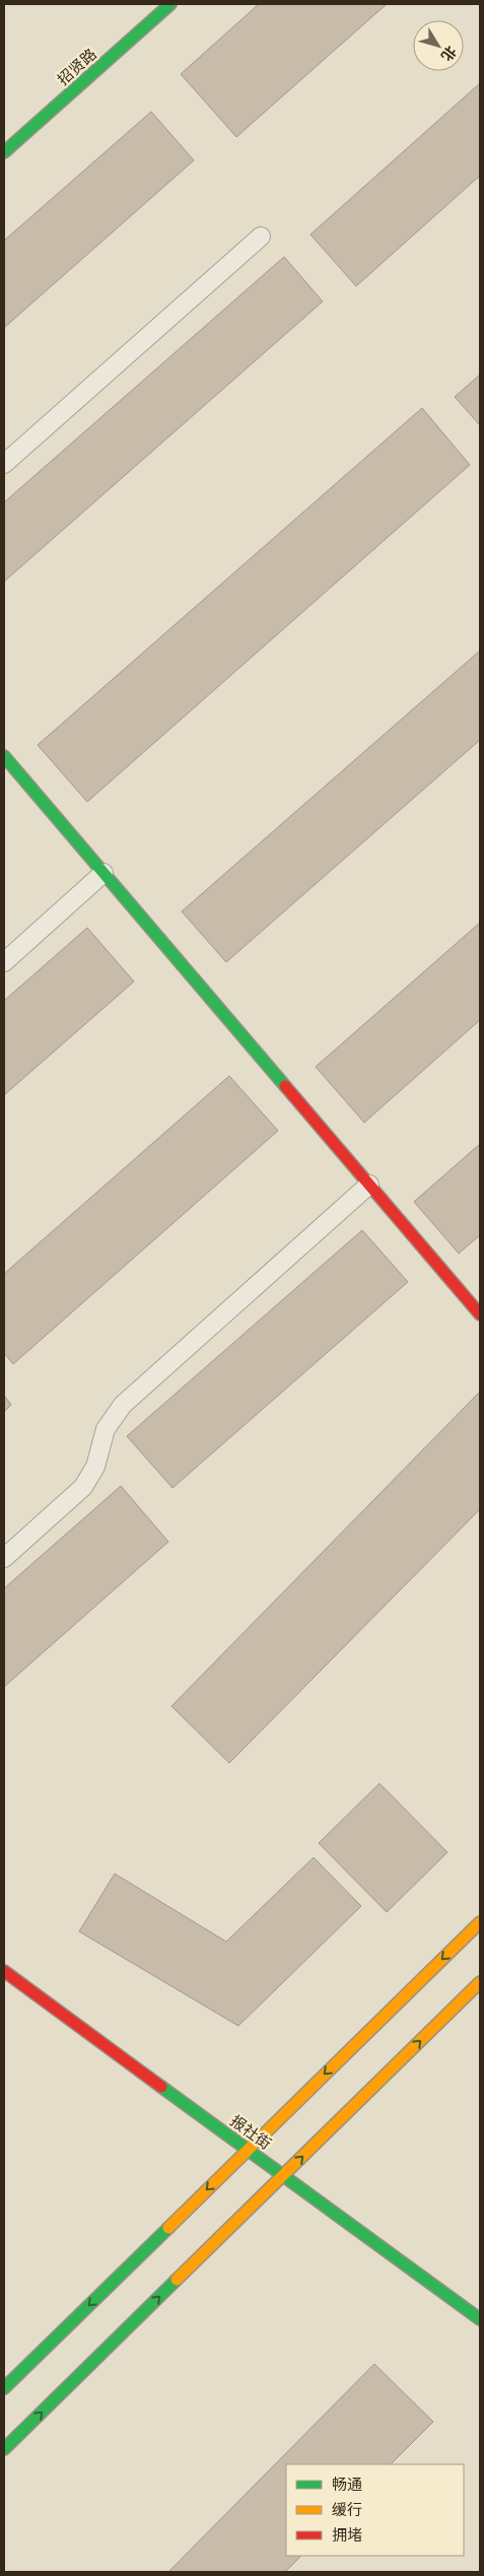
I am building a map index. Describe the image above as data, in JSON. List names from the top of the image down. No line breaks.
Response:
{"streets":{"street":["招贤路","报社街"]},"legend":["畅通","缓行","拥堵"],"north":"bottom right"}
